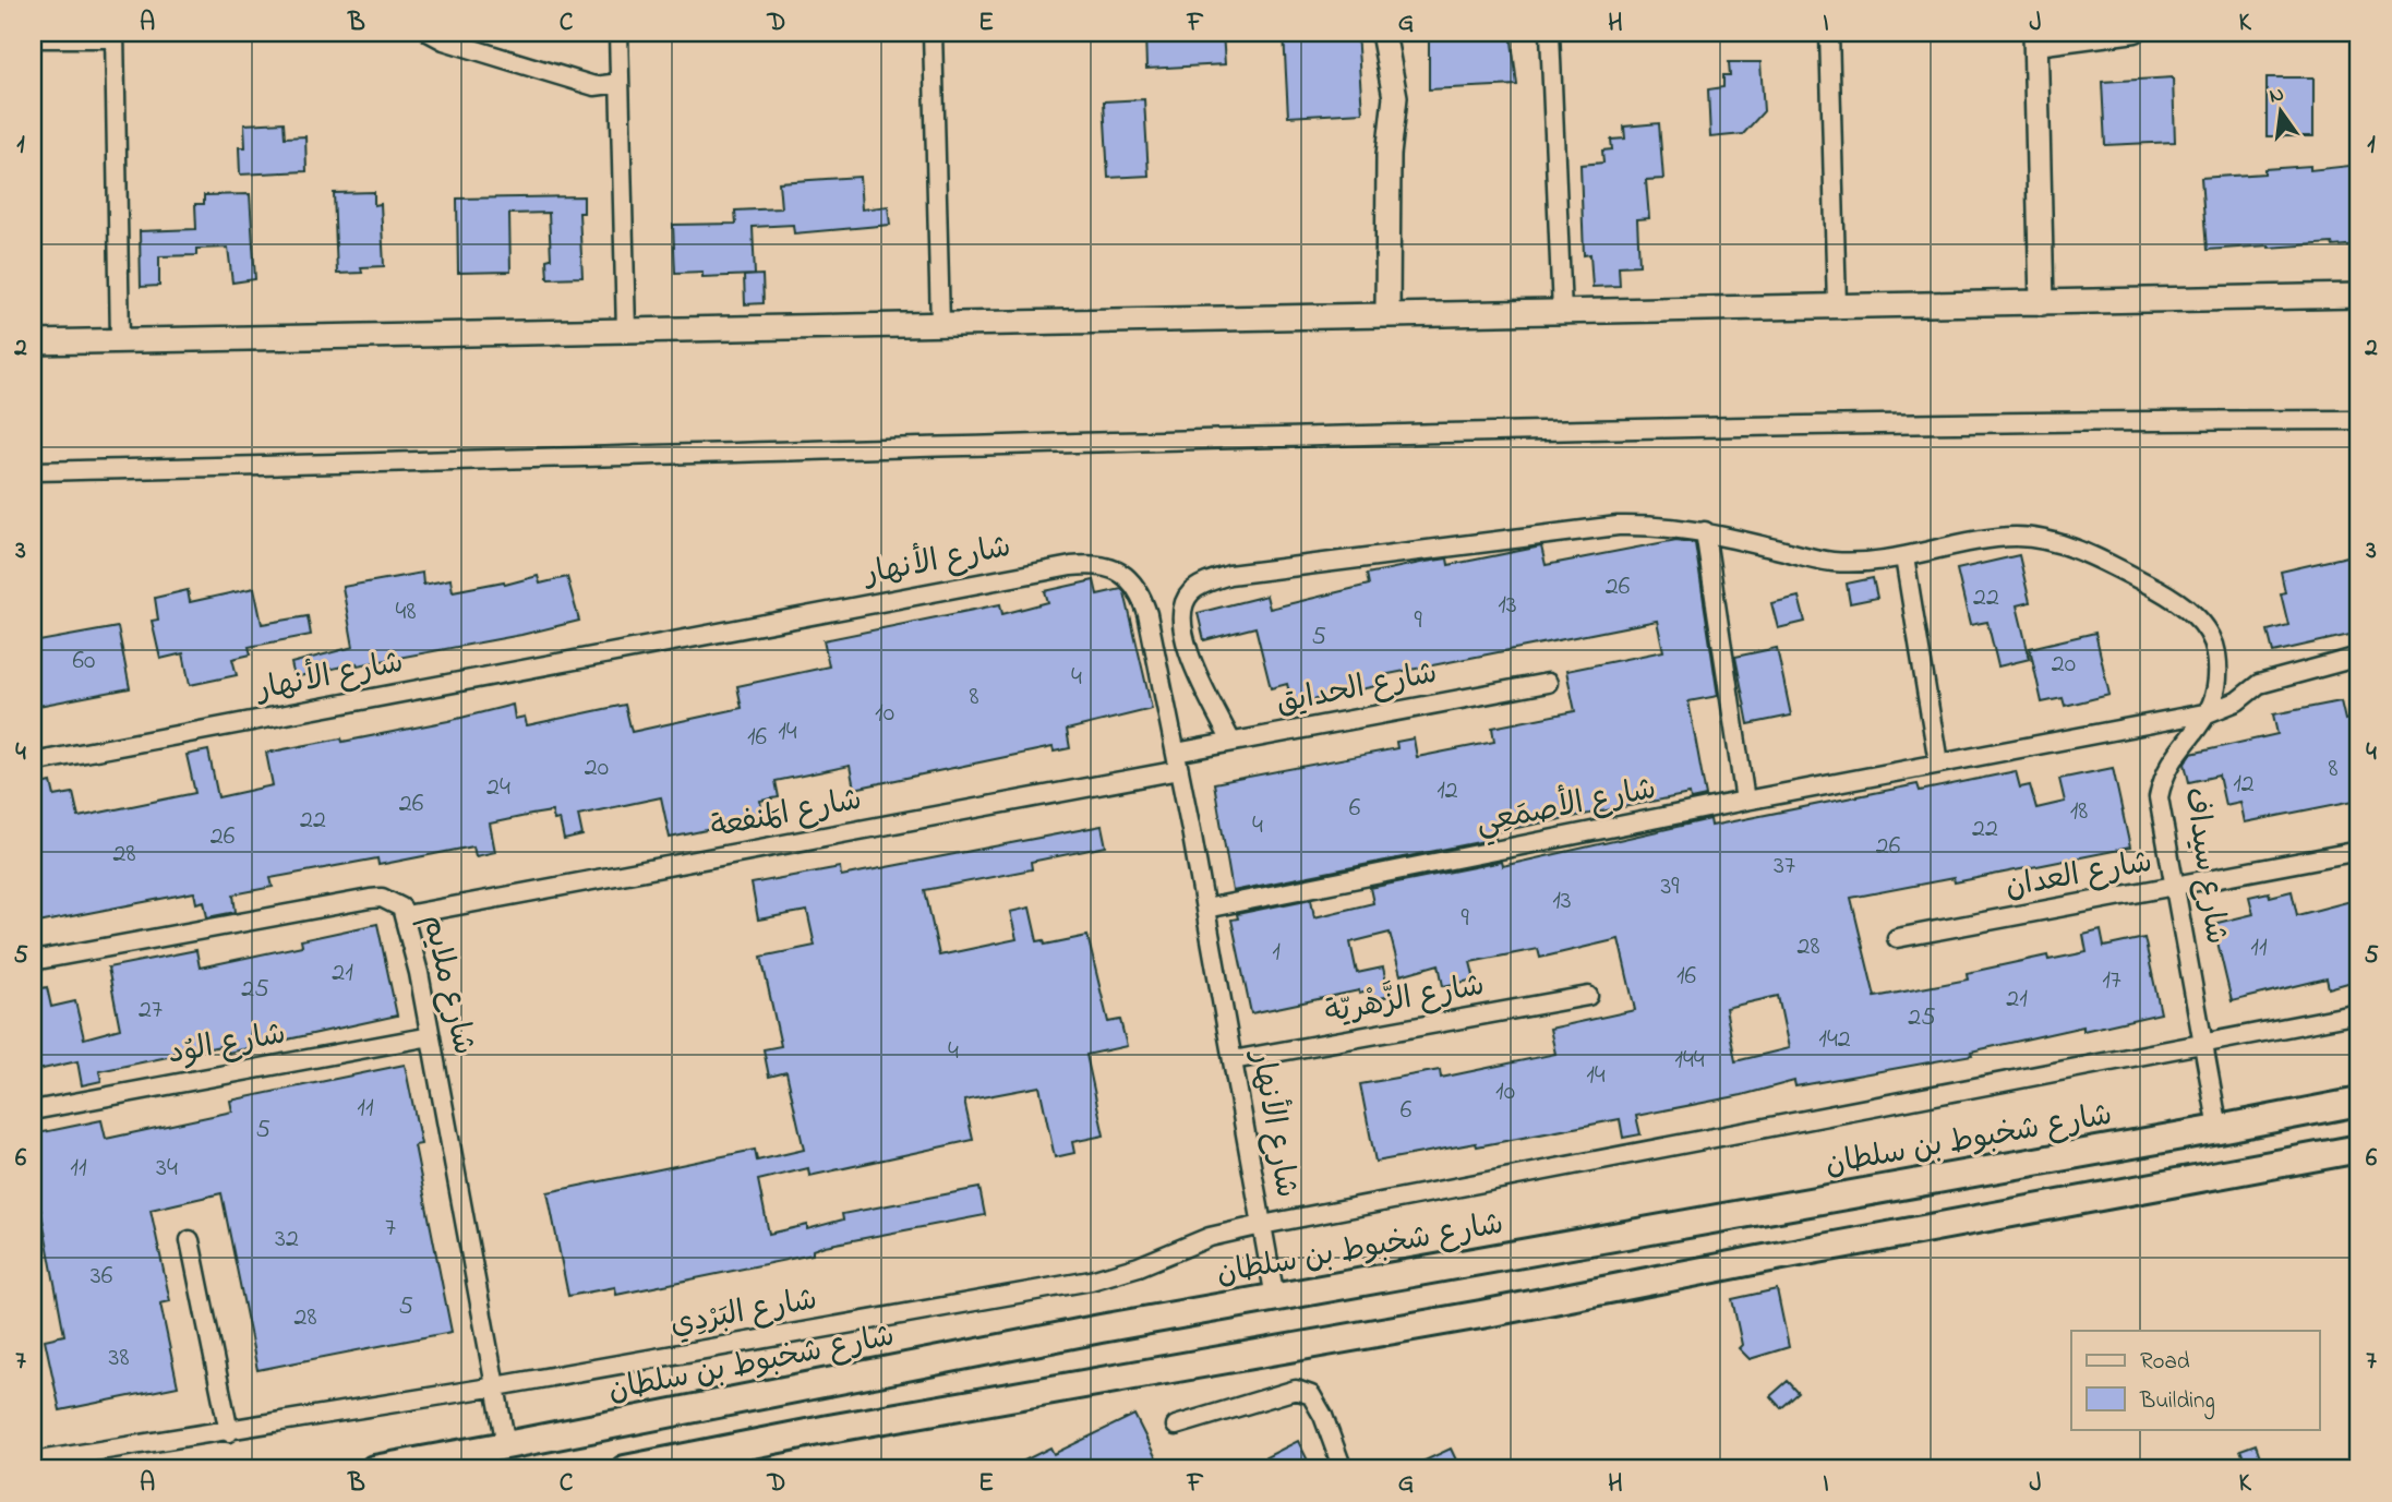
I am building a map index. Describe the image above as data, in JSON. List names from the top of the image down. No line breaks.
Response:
{"streets":{"main road":["شارع شخبوط بن سلطان"],"street":["شارع الأنهار","شارع الحدايق","شارع الأصمَعِي","شارع المَنفعة","شارع سيداف","شارع العدان","شارع ملايم","شارع الزَّهْريّة","شارع الوُد","شارع البَرْدِي"]},"crossings":[["شارع الأنهار","شارع الحدايق"],["شارع الأنهار","شارع الأصمَعِي"],["شارع الأنهار","شارع المَنفعة"],["شارع الأنهار","شارع الزَّهْريّة"],["شارع الأنهار","شارع شخبوط بن سلطان"],["شارع الأنهار","شارع البَرْدِي"],["شارع الحدايق","شارع المَنفعة"],["شارع الحدايق","شارع سيداف"],["شارع الأصمَعِي","شارع سيداف"],["شارع المَنفعة","شارع ملايم"],["شارع سيداف","شارع العدان"],["شارع سيداف","شارع شخبوط بن سلطان"],["شارع سيداف","شارع البَرْدِي"],["شارع ملايم","شارع الوُد"],["شارع ملايم","شارع شخبوط بن سلطان"],["شارع ملايم","شارع البَرْدِي"]],"house_numbers":["26","22","13","48","9","5","60","20","4","8","10","14","16","20","8","12","24","12","26","6","18","22","4","22","26","26","28","37","39","13","9","28","11","1","21","16","17","25","21","27","25","142","4","144","14","10","11","6","5","11","34","7","32","36","5","28","38"],"legend":["Road","Building"],"north":"top","grid":{"columns":["A","B","C","D","E","F","G","H","I","J","K"],"rows":["1","2","3","4","5","6","7"]}}
